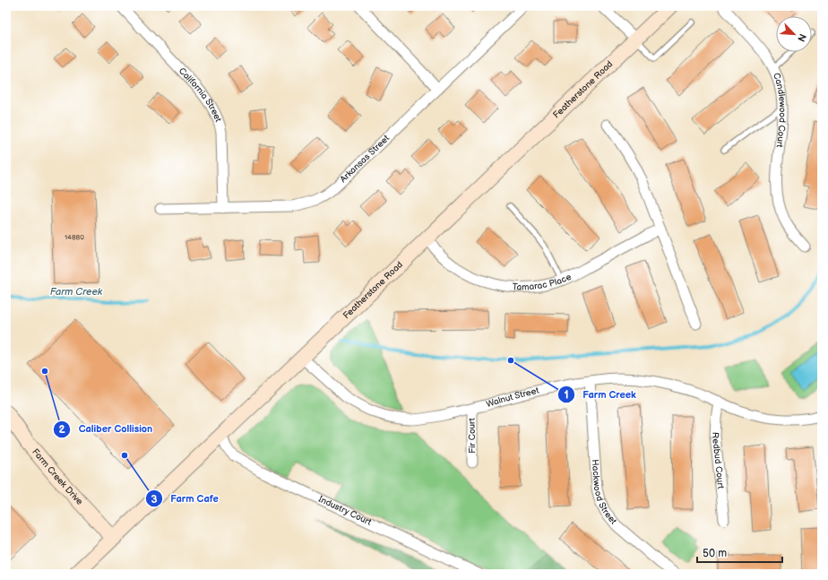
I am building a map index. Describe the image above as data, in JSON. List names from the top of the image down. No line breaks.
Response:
{"streets":{"street":["Featherstone Road","California Street","Candlewood Court","Arkansas Street","Tamarac Place","Walnut Street","Fir Court","Redbud Court","Farm Creek Drive","Hackwood Street","Industry Court"]},"crossings":[["Featherstone Road","Tamarac Place"],["Featherstone Road","Walnut Street"],["Featherstone Road","Farm Creek Drive"],["Featherstone Road","Industry Court"],["California Street","Arkansas Street"],["Walnut Street","Fir Court"],["Walnut Street","Redbud Court"],["Walnut Street","Hackwood Street"]],"water":["Farm Creek"],"places":["Farm Creek","Caliber Collision","Farm Cafe"],"house_numbers":["14880"],"scale_bar":"50 m","north":"bottom right"}
